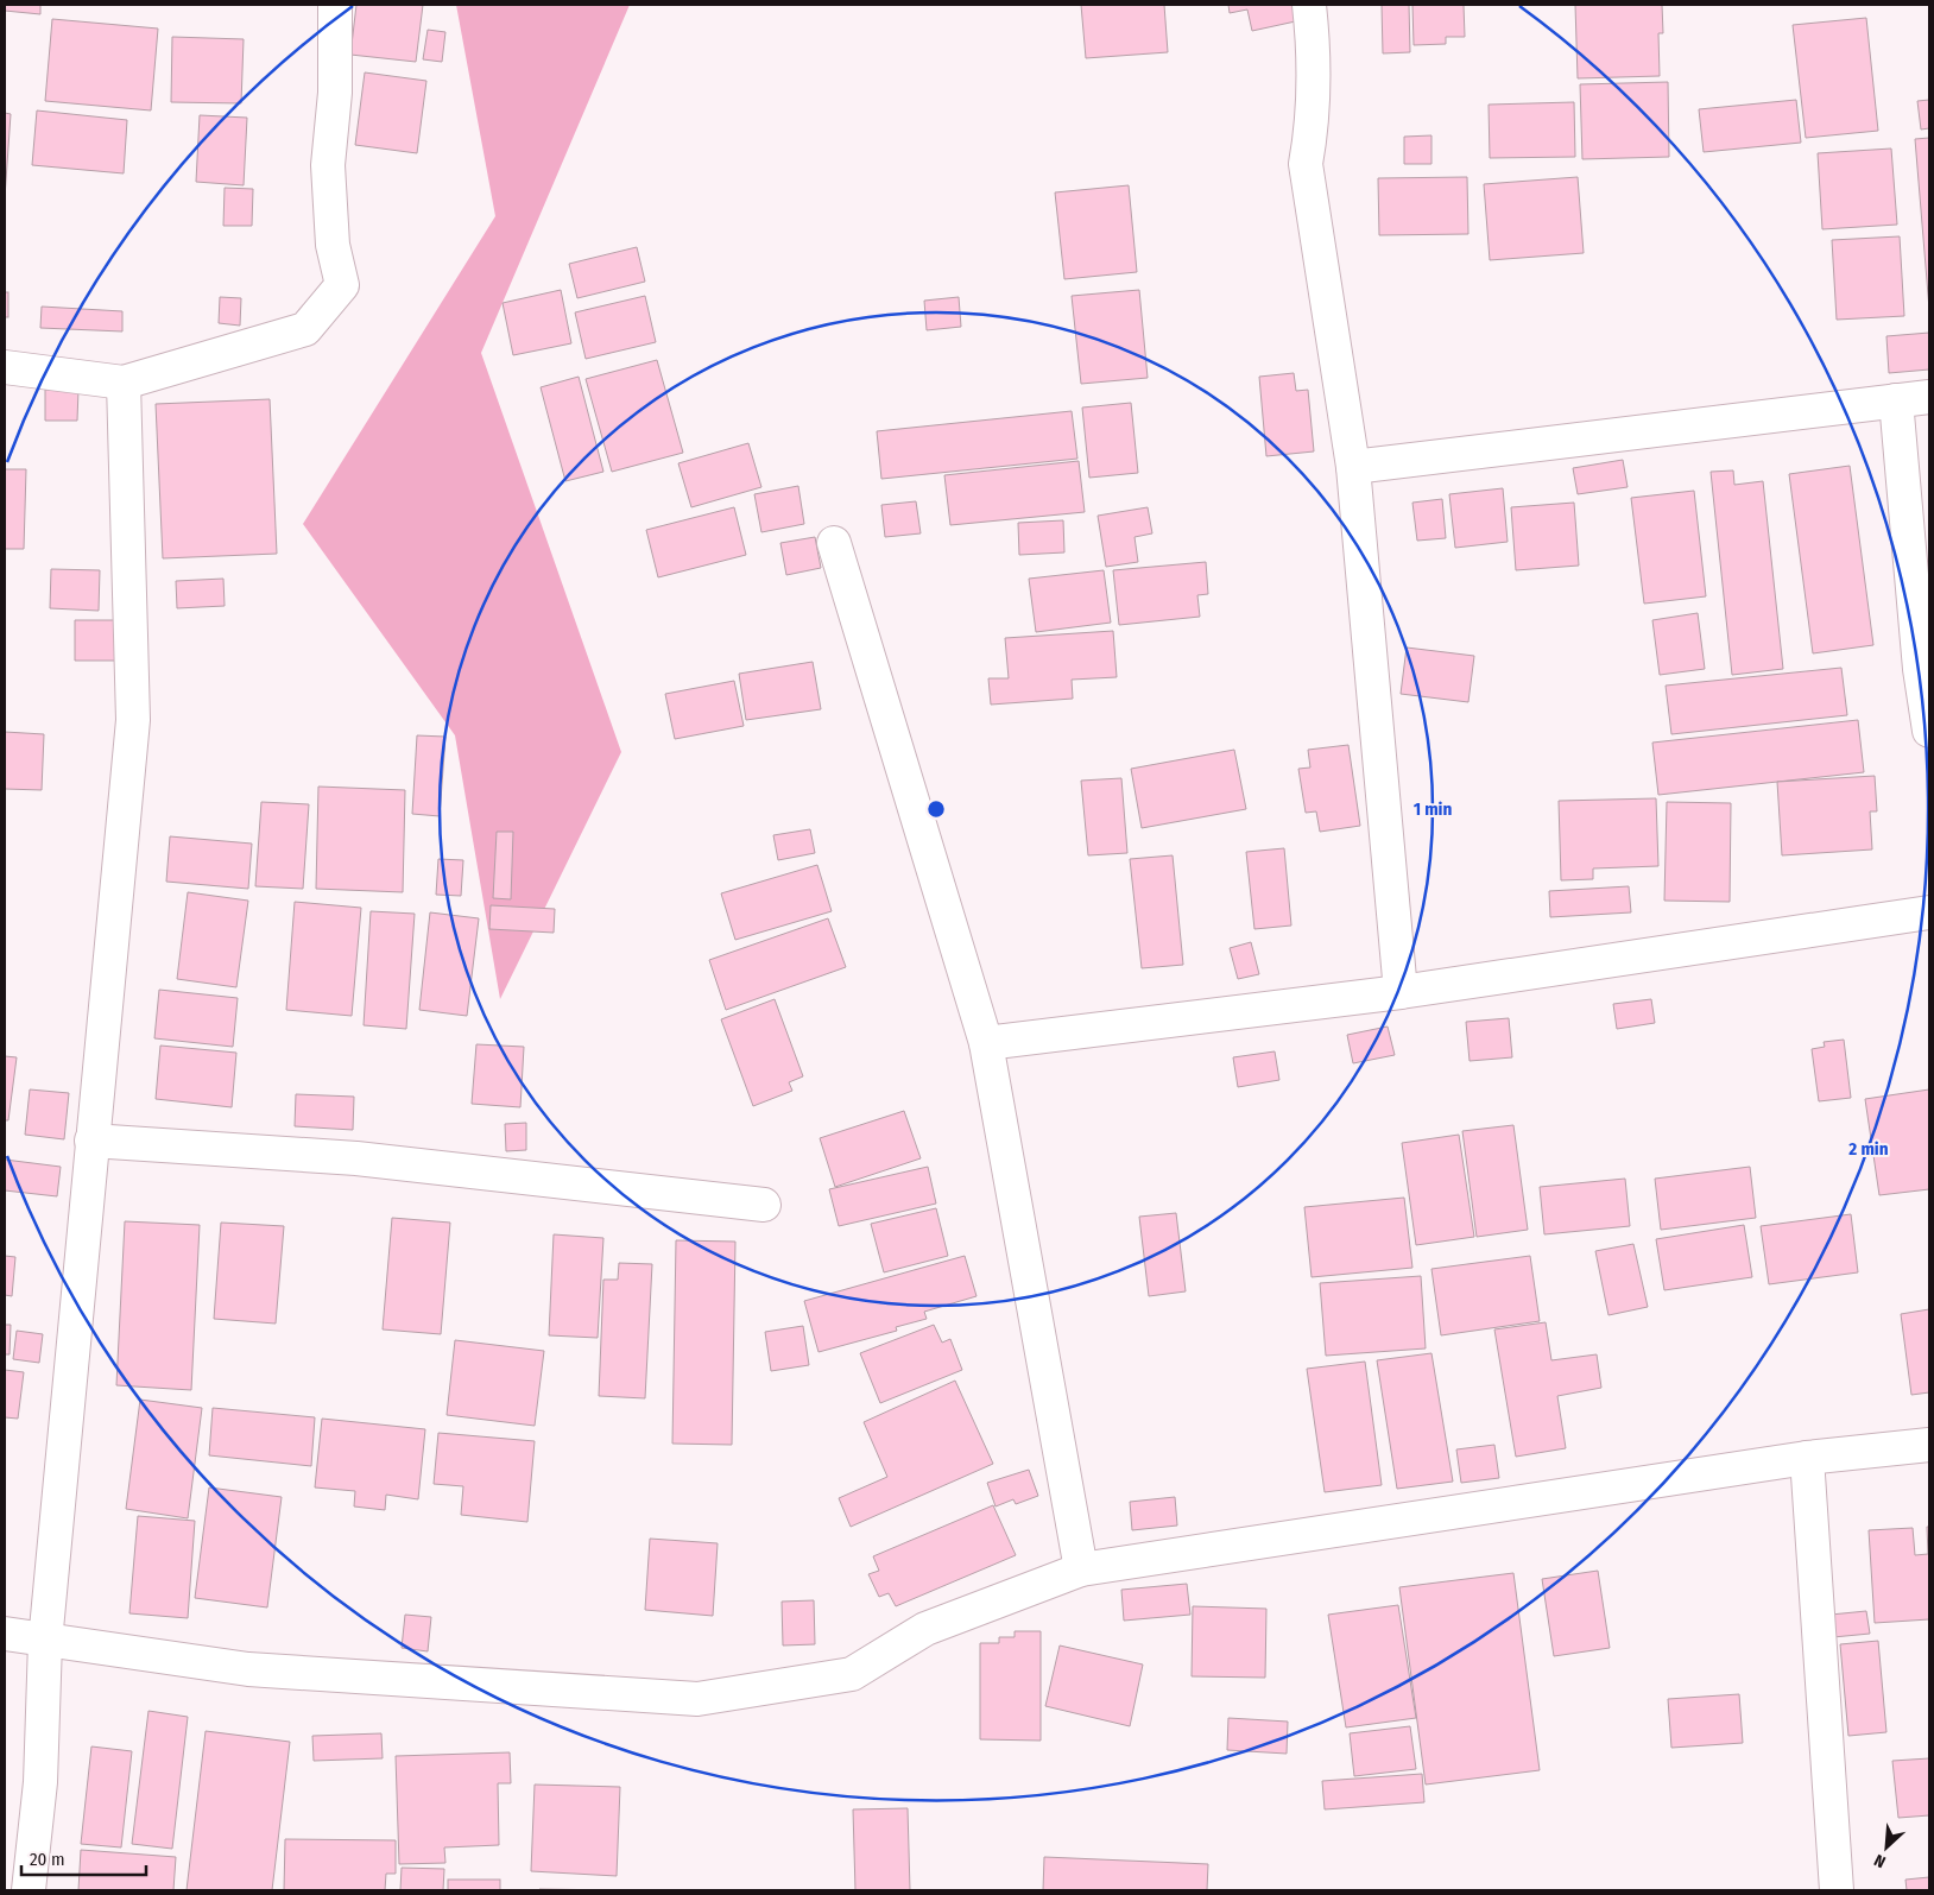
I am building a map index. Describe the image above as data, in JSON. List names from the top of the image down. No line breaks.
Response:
{"scale_bar":"20 m","north":"bottom left","rings":["1 min","2 min"]}
